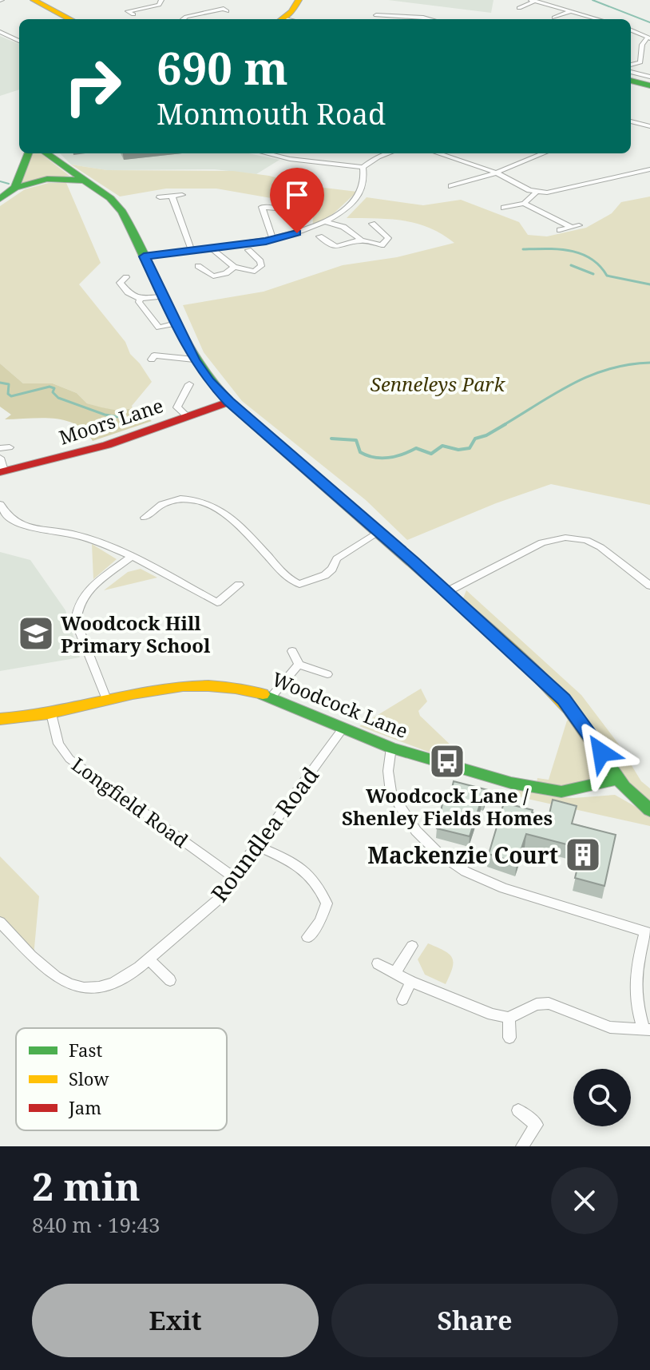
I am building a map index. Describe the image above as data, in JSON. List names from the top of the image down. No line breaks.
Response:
{"streets":{"street":["Moors Lane","Woodcock Lane","Longfield Road","Roundlea Road"]},"crossings":[["Woodcock Lane","Longfield Road"],["Woodcock Lane","Roundlea Road"],["Longfield Road","Roundlea Road"]],"parks":["Senneleys Park"],"places":{"school or university":["Woodcock Hill Primary School"],"bus stop":["Woodcock Lane / Shenley Fields Homes"],"building":["Mackenzie Court"]},"legend":["Fast","Slow","Jam"],"page":{"turn":["690 m","Monmouth Road"],"heading":["2 min","840 m · 19:43"],"buttons":["Exit","Share"]}}
